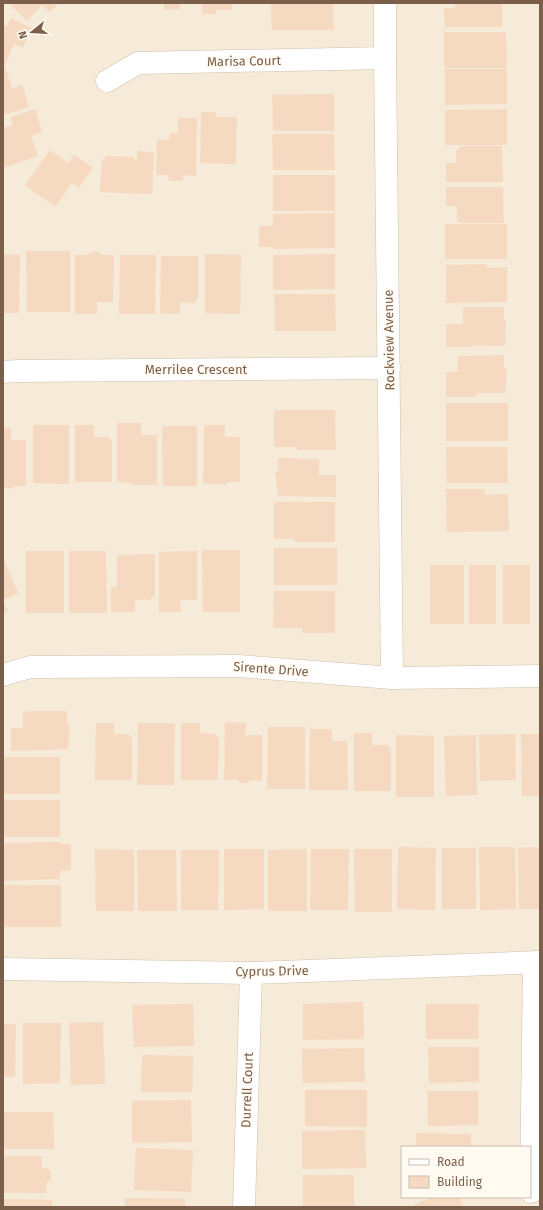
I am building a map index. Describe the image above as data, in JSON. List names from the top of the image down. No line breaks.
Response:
{"streets":{"street":["Marisa Court","Rockview Avenue","Merrilee Crescent","Sirente Drive","Cyprus Drive","Durrell Court"]},"crossings":[["Marisa Court","Rockview Avenue"],["Rockview Avenue","Merrilee Crescent"],["Rockview Avenue","Sirente Drive"],["Cyprus Drive","Durrell Court"]],"legend":["Road","Building"],"north":"left"}
